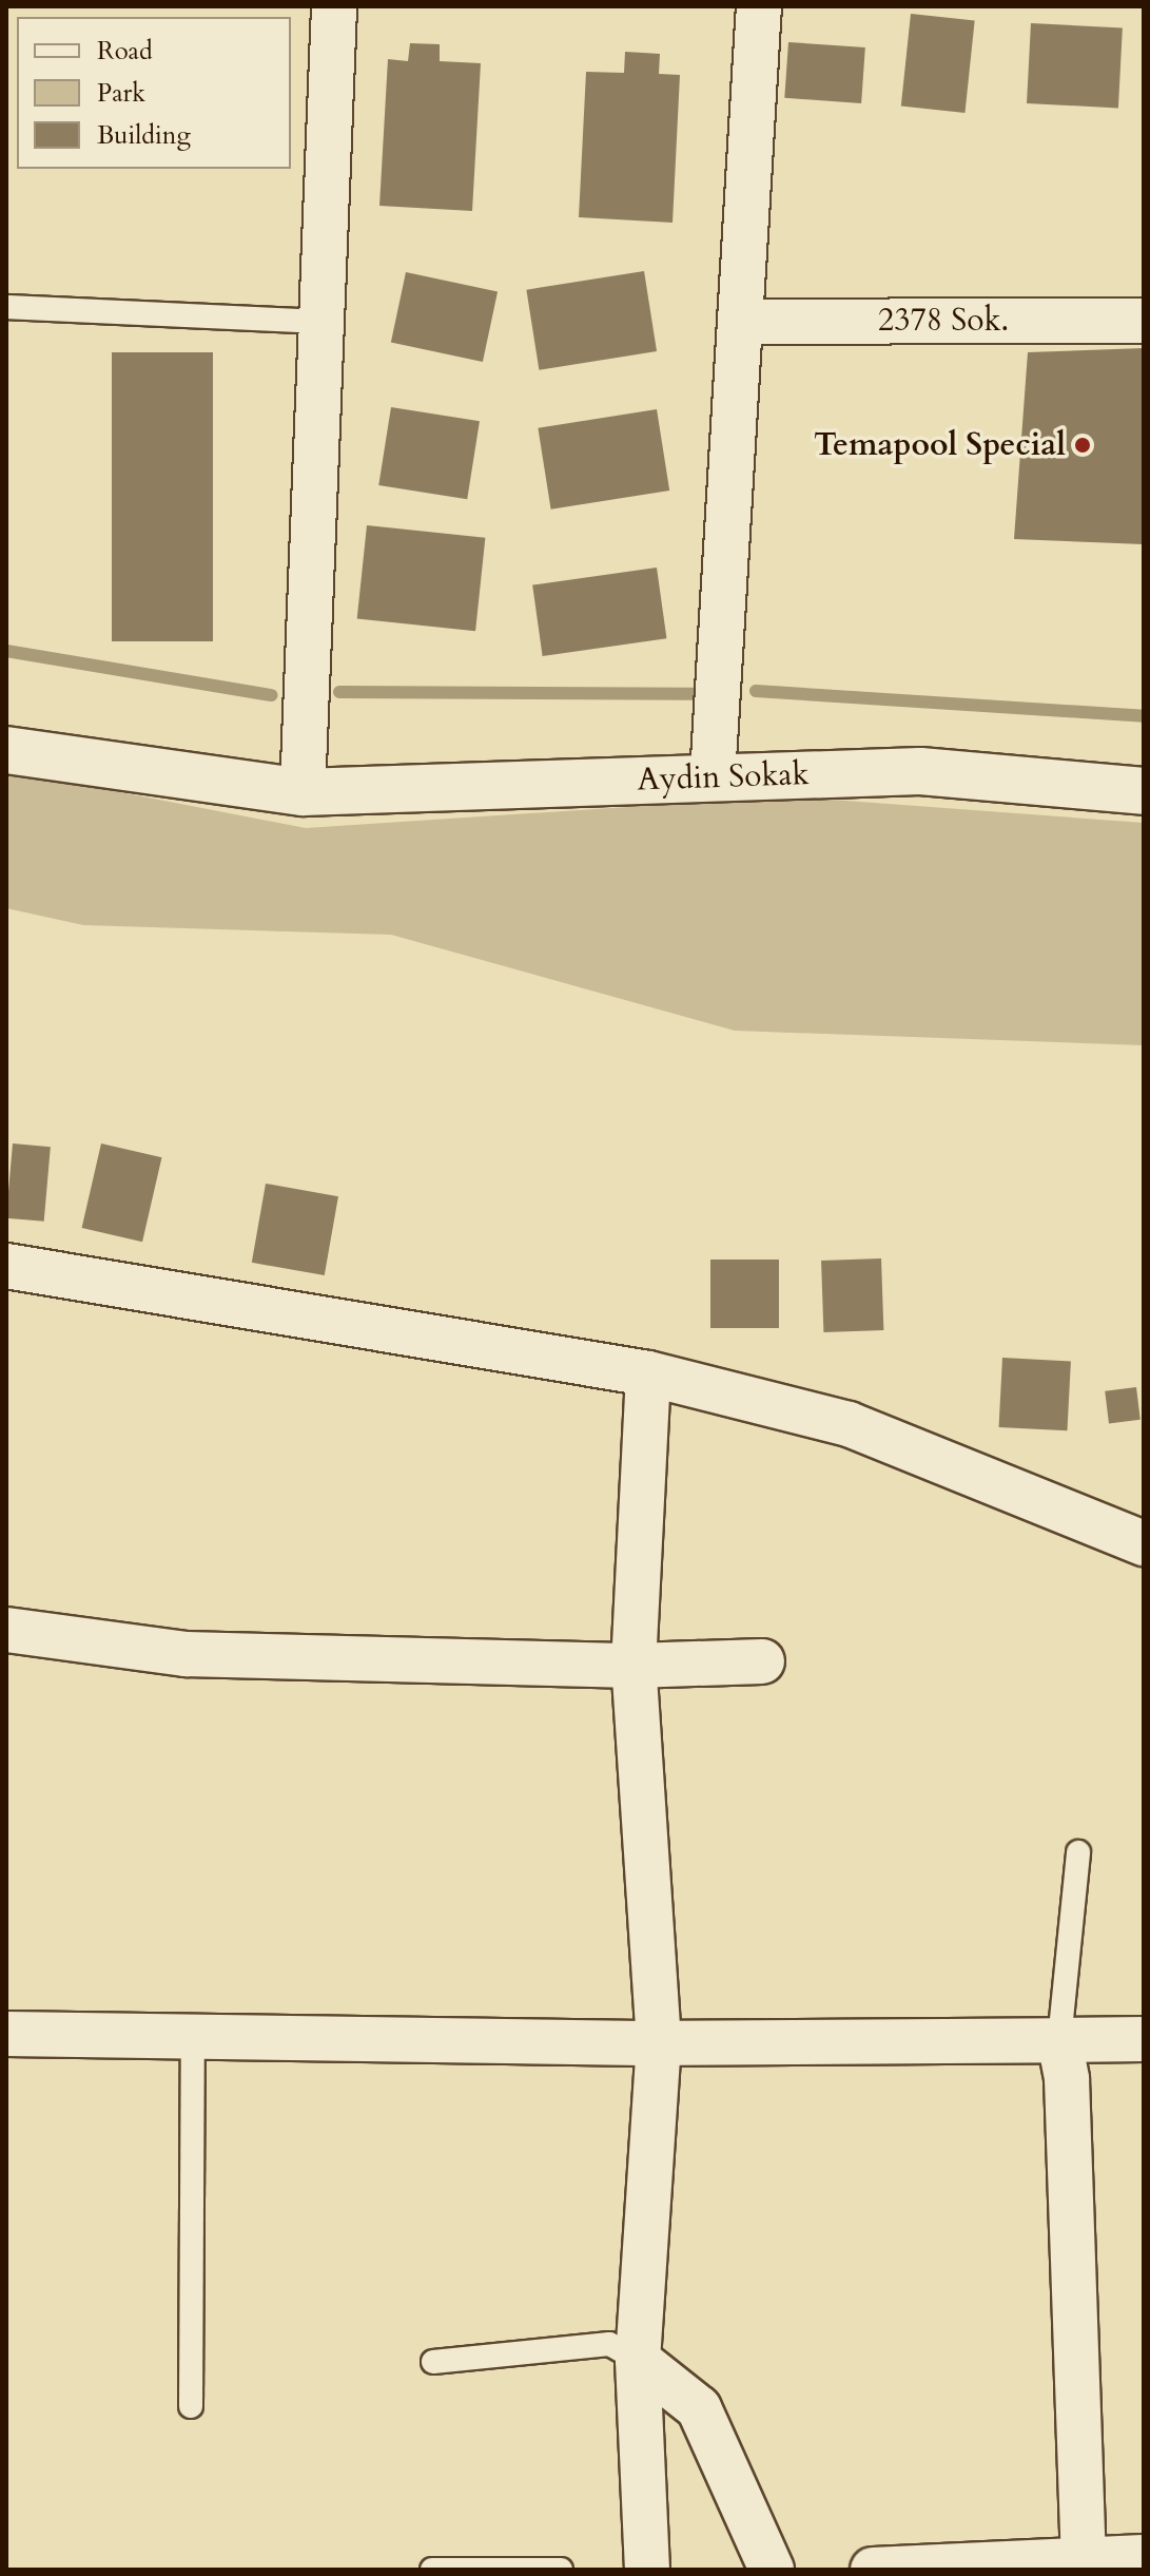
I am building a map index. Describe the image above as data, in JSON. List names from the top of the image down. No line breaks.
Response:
{"streets":{"street":["2378 Sok.","Aydin Sokak"]},"places":["Temapool Special"],"legend":["Road","Park","Building"]}
